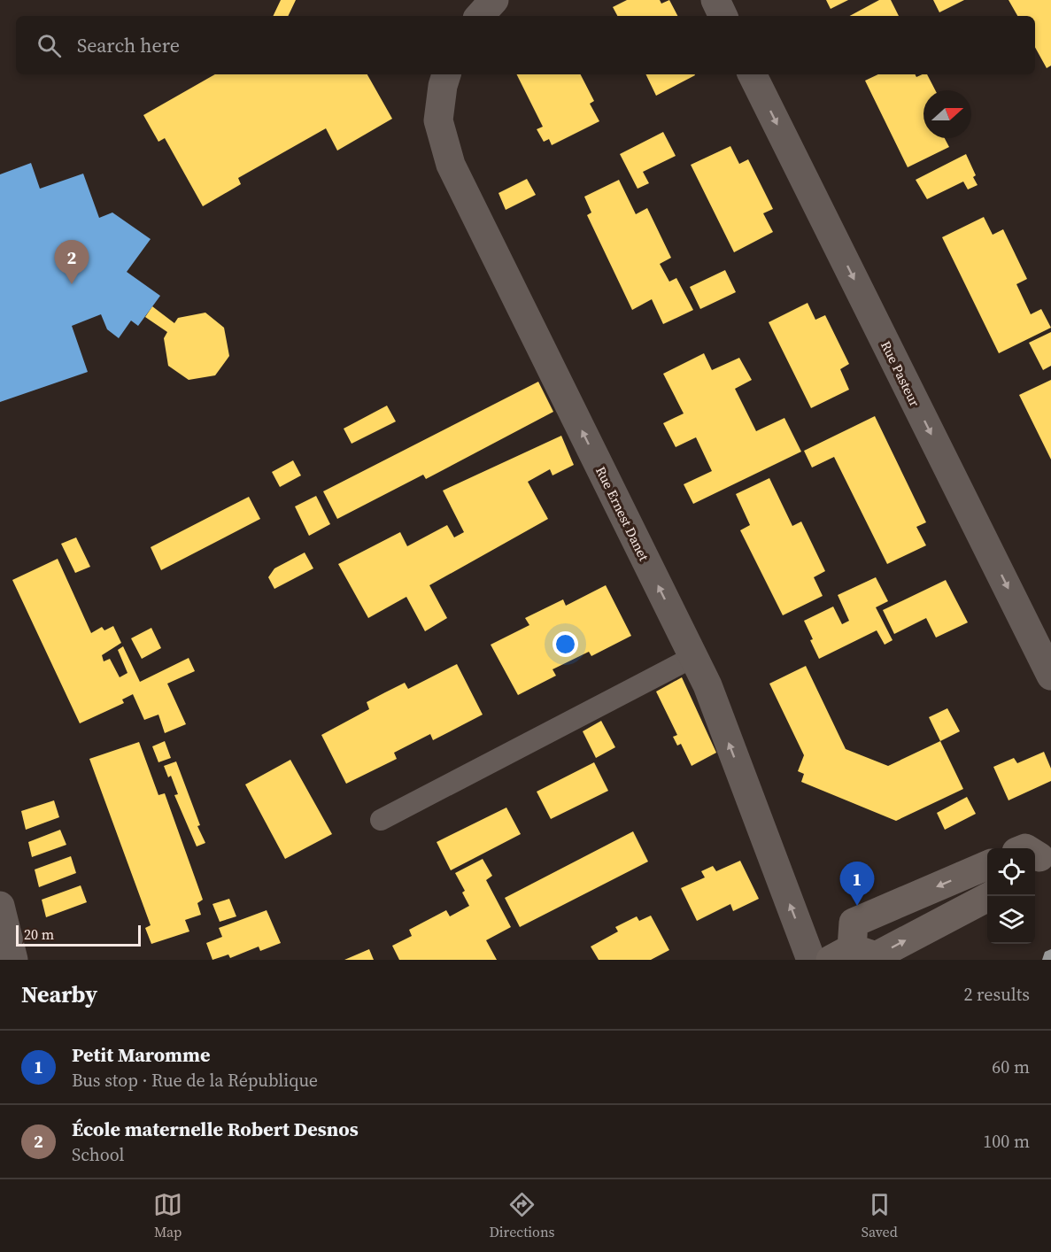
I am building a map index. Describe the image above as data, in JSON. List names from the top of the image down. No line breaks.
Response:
{"streets":{"street":["Rue Pasteur","Rue Ernest Danet"]},"one_way":["Rue Pasteur","Rue Ernest Danet"],"scale_bar":"20 m","north":"right","page":{"search":"Search here","pins":["2","1"],"scale":"20 m","heading":["Nearby","2 results"],"list":[{"mark":"1","name":"Petit Maromme","note":"Bus stop · Rue de la République","value":"60 m"},{"mark":"2","name":"École maternelle Robert Desnos","note":"School","value":"100 m"}],"nav":["Map","Directions","Saved"]}}
